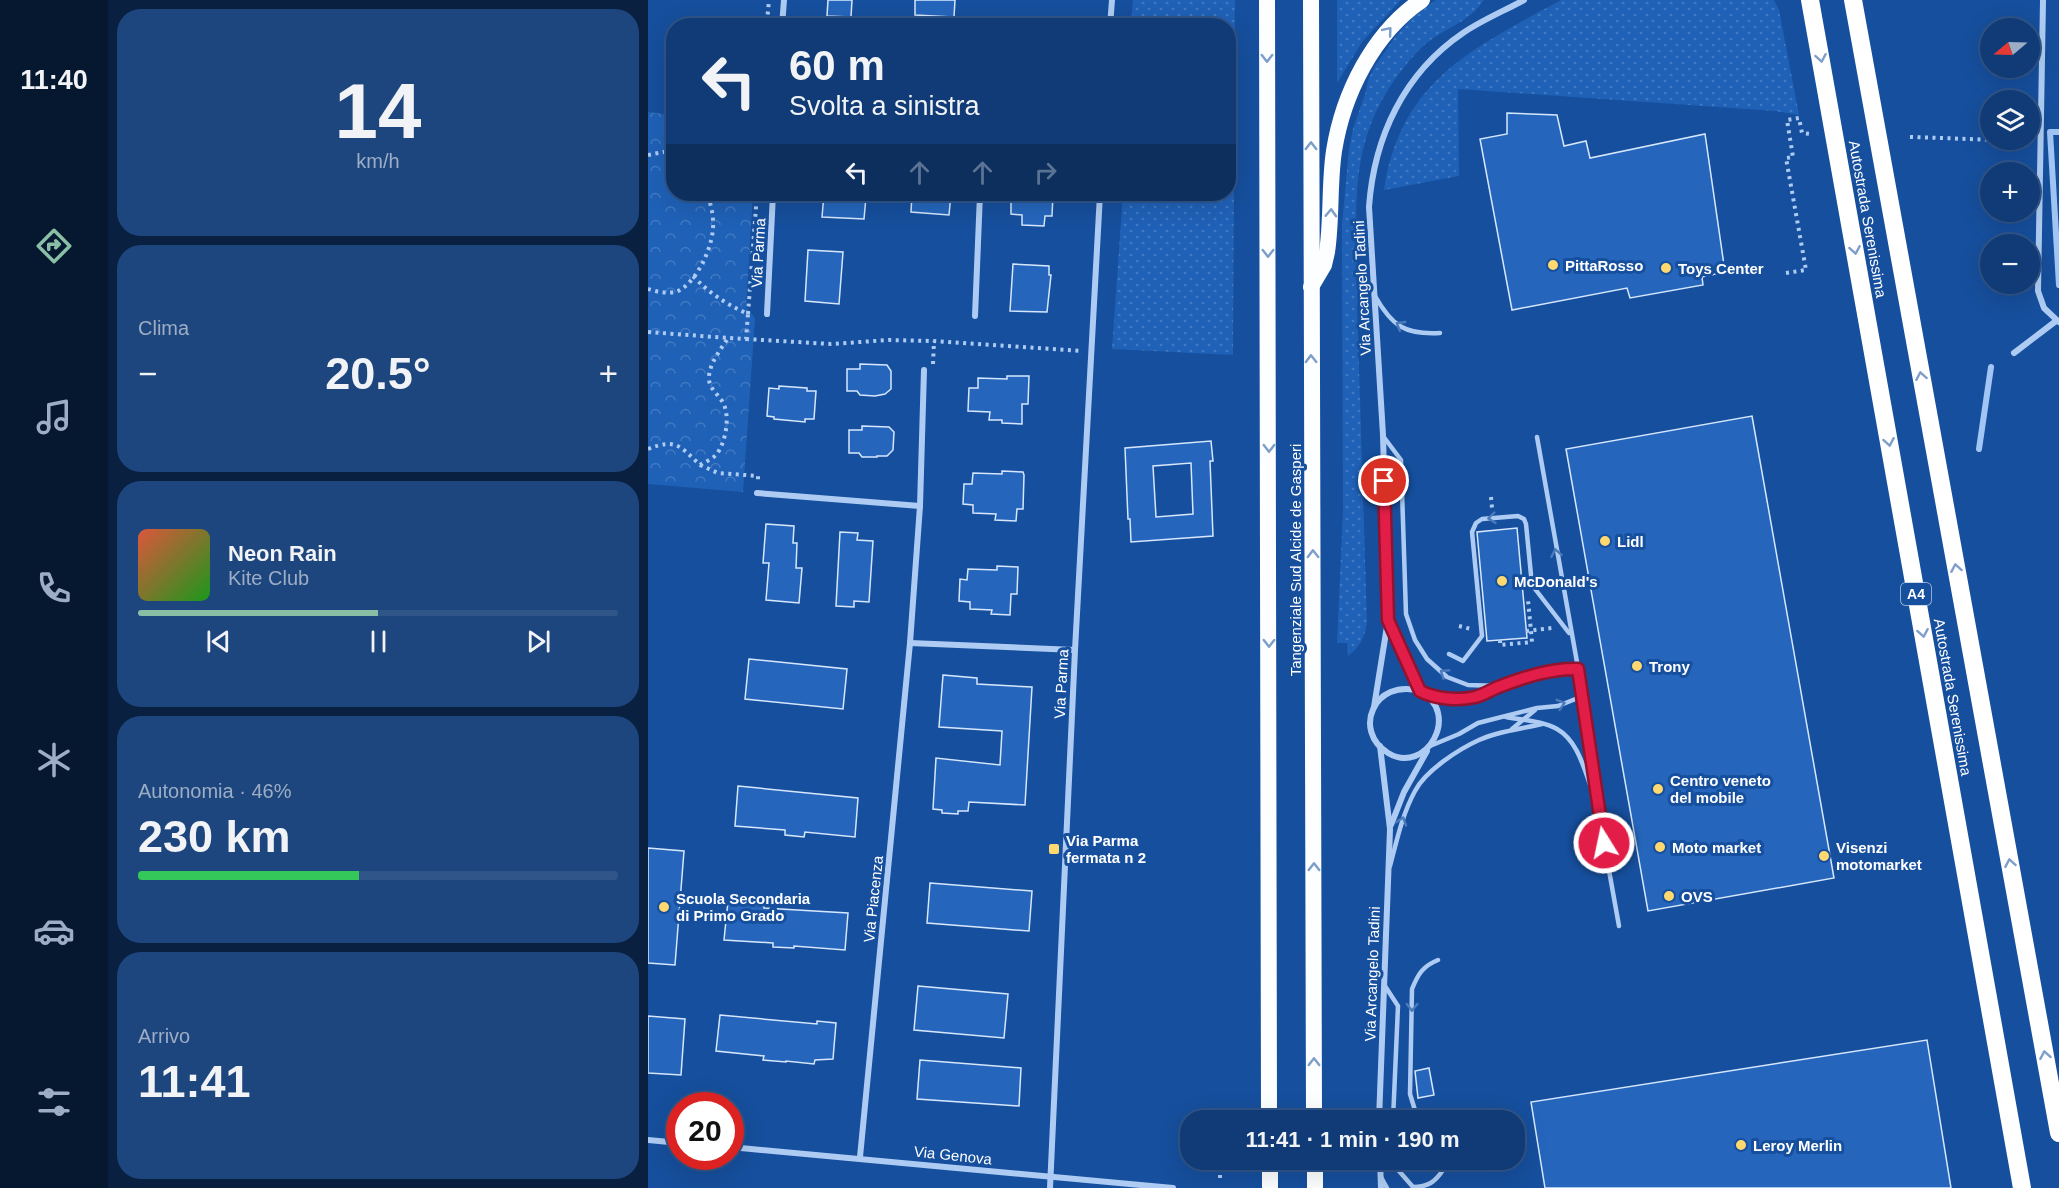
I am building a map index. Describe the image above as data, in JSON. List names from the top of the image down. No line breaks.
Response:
{"streets":{"highway":["Autostrada Serenissima","Tangenziale Sud Alcide de Gasperi","A4"],"street":["Via Parma","Via Arcangelo Tadini","Via Piacenza","Via Genova"]},"crossings":[["Via Parma","Via Genova"],["Via Piacenza","Via Genova"]],"places":{"other":["PittaRosso","Toys Center","Lidl","McDonald's","Trony","Centro veneto del mobile","Moto market","Visenzi motomarket","OVS","Scuola Secondaria di Primo Grado","Leroy Merlin"],"transit":["Via Parma fermata n 2"]},"north":"left","page":{"tabs":"11:40","tile":[["14","km/h"],"Clima",["Autonomia · 46%","230 km"],["Arrivo","11:41"]],"map_buttons":["+","−"],"turn":["60 m","Svolta a sinistra"],"heat":["−","20.5°","+"],"song":["Neon Rain","Kite Club"],"limit":"20","trip":"11:41 · 1 min · 190 m"}}
